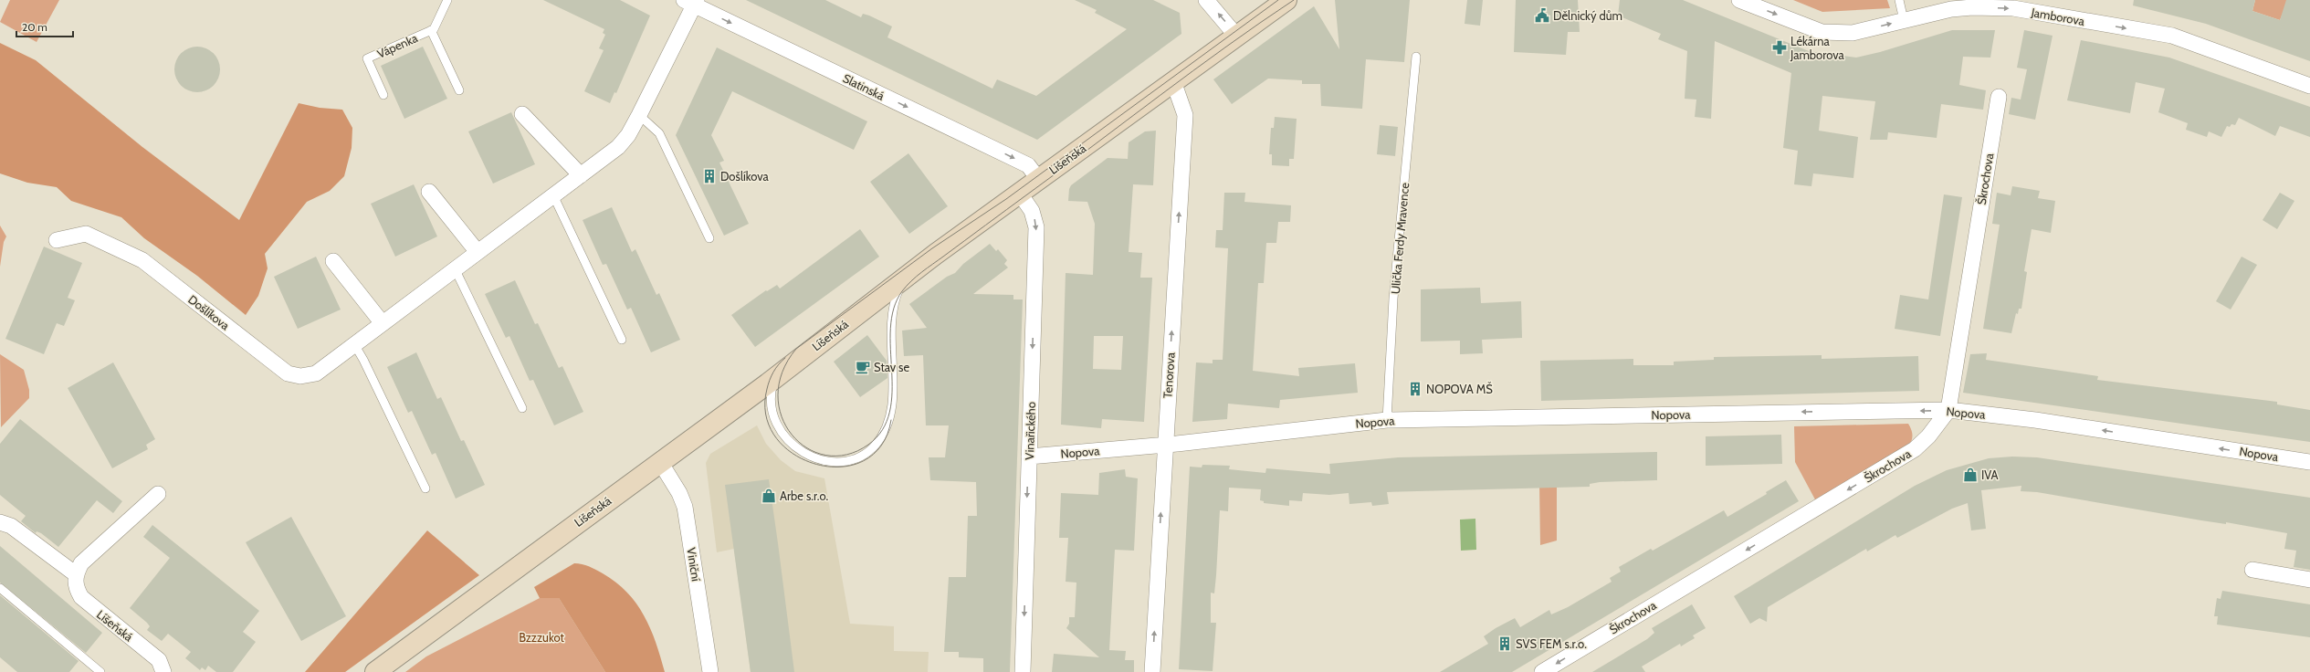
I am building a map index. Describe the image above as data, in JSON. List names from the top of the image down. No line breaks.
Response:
{"streets":{"street":["Jamborova","Slatinská","Líšeňská","Škrochova","Došlíkova","Tenorova","Nopova","Vinařického","Viniční"],"lane":["Vápenka","Ulička Ferdy Mravence"]},"crossings":[["Slatinská","Líšeňská"],["Slatinská","Došlíkova"],["Líšeňská","Tenorova"],["Líšeňská","Vinařického"],["Líšeňská","Viniční"],["Škrochova","Nopova"],["Ulička Ferdy Mravence","Nopova"],["Tenorova","Nopova"],["Nopova","Vinařického"]],"one_way":["Jamborova","Slatinská","Škrochova","Tenorova","Nopova","Vinařického"],"parks":["Bzzzukot"],"places":{"public building":["Dělnický dům"],"pharmacy":["Lékárna Jamborova"],"building":["Došlíkova","NOPOVA MŠ","SVS FEM s.r.o."],"cafe":["Stav se"],"shop":["IVA","Arbe s.r.o."]},"scale_bar":"20 m"}
